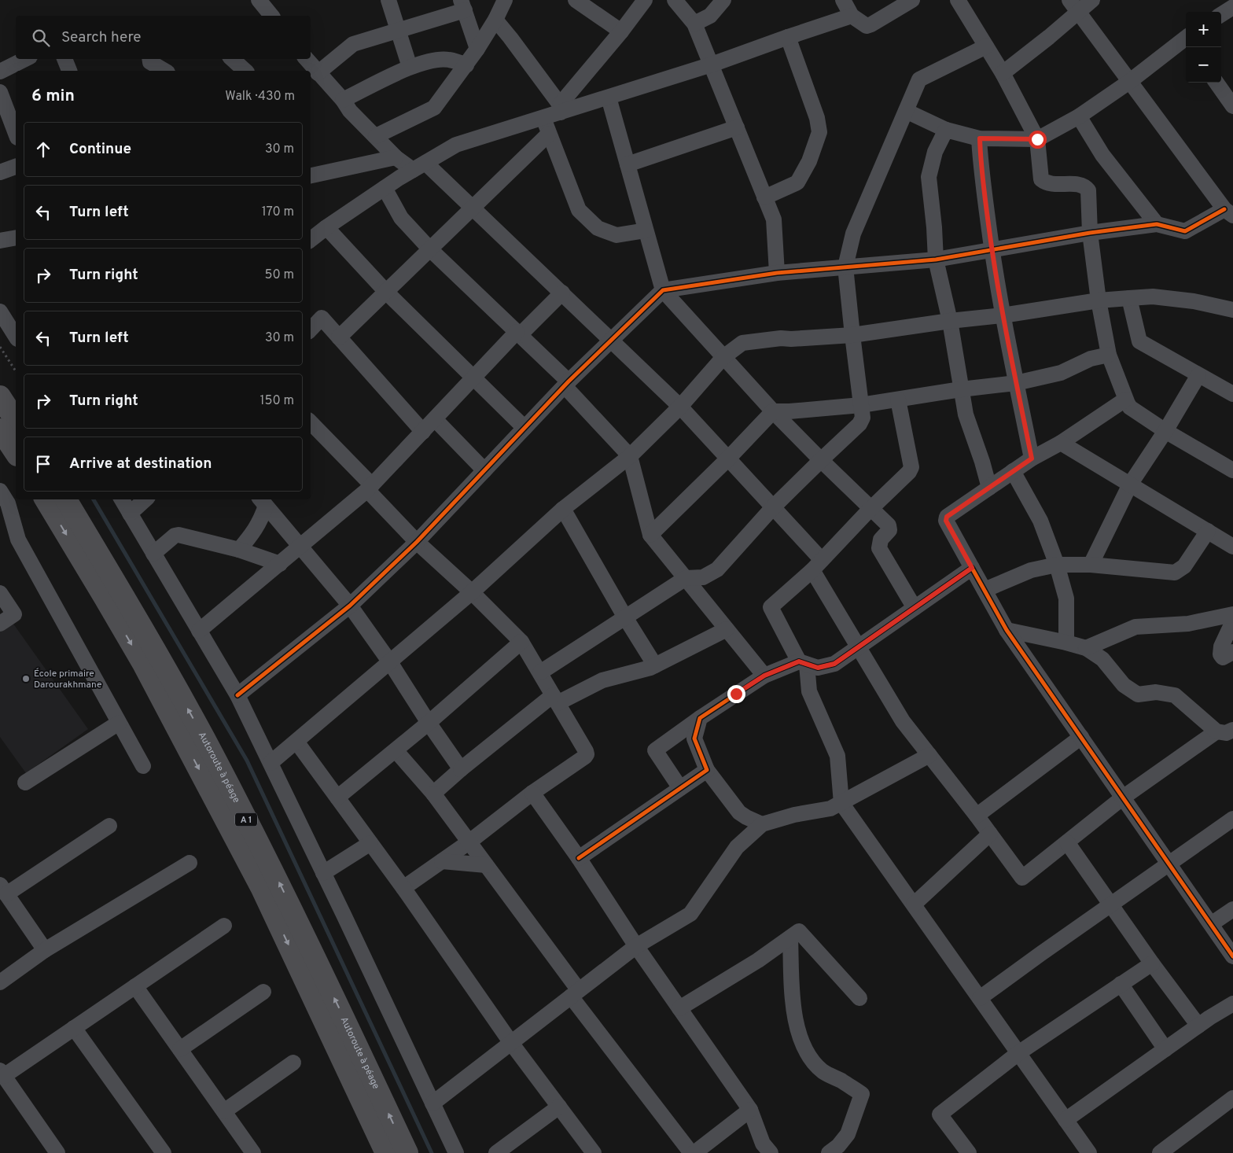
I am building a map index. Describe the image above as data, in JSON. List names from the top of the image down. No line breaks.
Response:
{"streets":{"highway":["Autoroute à péage","A 1"]},"places":["École primaire Darourakhmane"],"page":{"map_buttons":["+","−"],"search":"Search here","heading":["6 min","Walk · 430 m"],"list":[["Continue","30 m"],["Turn left","170 m"],["Turn right","50 m"],["Turn left","30 m"],["Turn right","150 m"],"Arrive at destination"]}}
